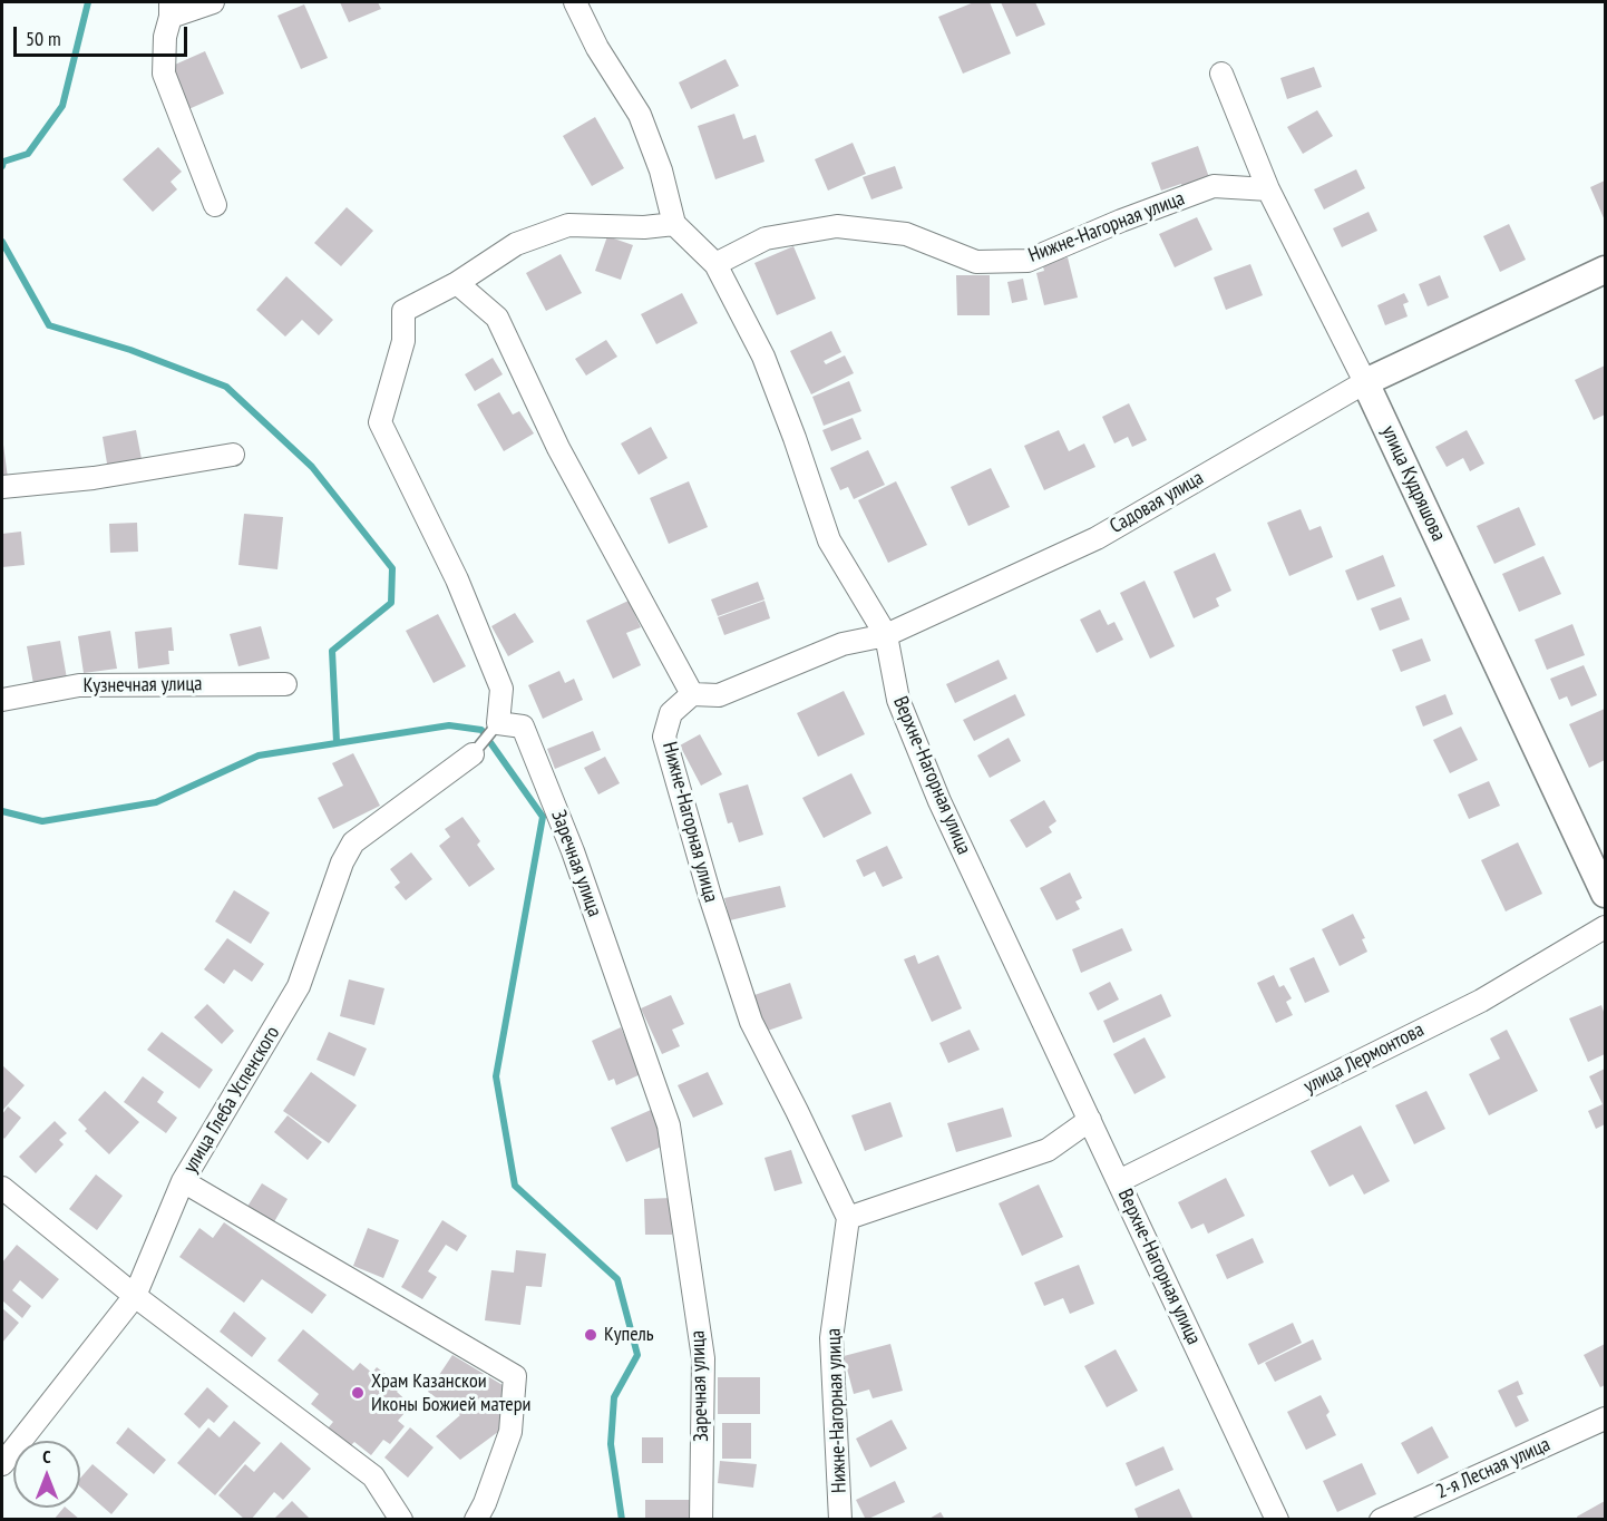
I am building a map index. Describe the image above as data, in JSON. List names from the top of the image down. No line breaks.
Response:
{"streets":{"street":["Нижне-Нагорная улица","улица Кудряшова","Садовая улица","Кузнечная улица","Верхне-Нагорная улица","Заречная улица","улица Лермонтова","улица Глеба Успенского","2-я Лесная улица"]},"crossings":[["Нижне-Нагорная улица","улица Кудряшова"],["Нижне-Нагорная улица","Садовая улица"],["Нижне-Нагорная улица","Верхне-Нагорная улица"],["улица Кудряшова","Садовая улица"],["Садовая улица","Верхне-Нагорная улица"],["Верхне-Нагорная улица","улица Лермонтова"]],"places":["Купель","Храм Казанскои Иконы Божией матери"],"scale_bar":"50 m","north":"top"}
